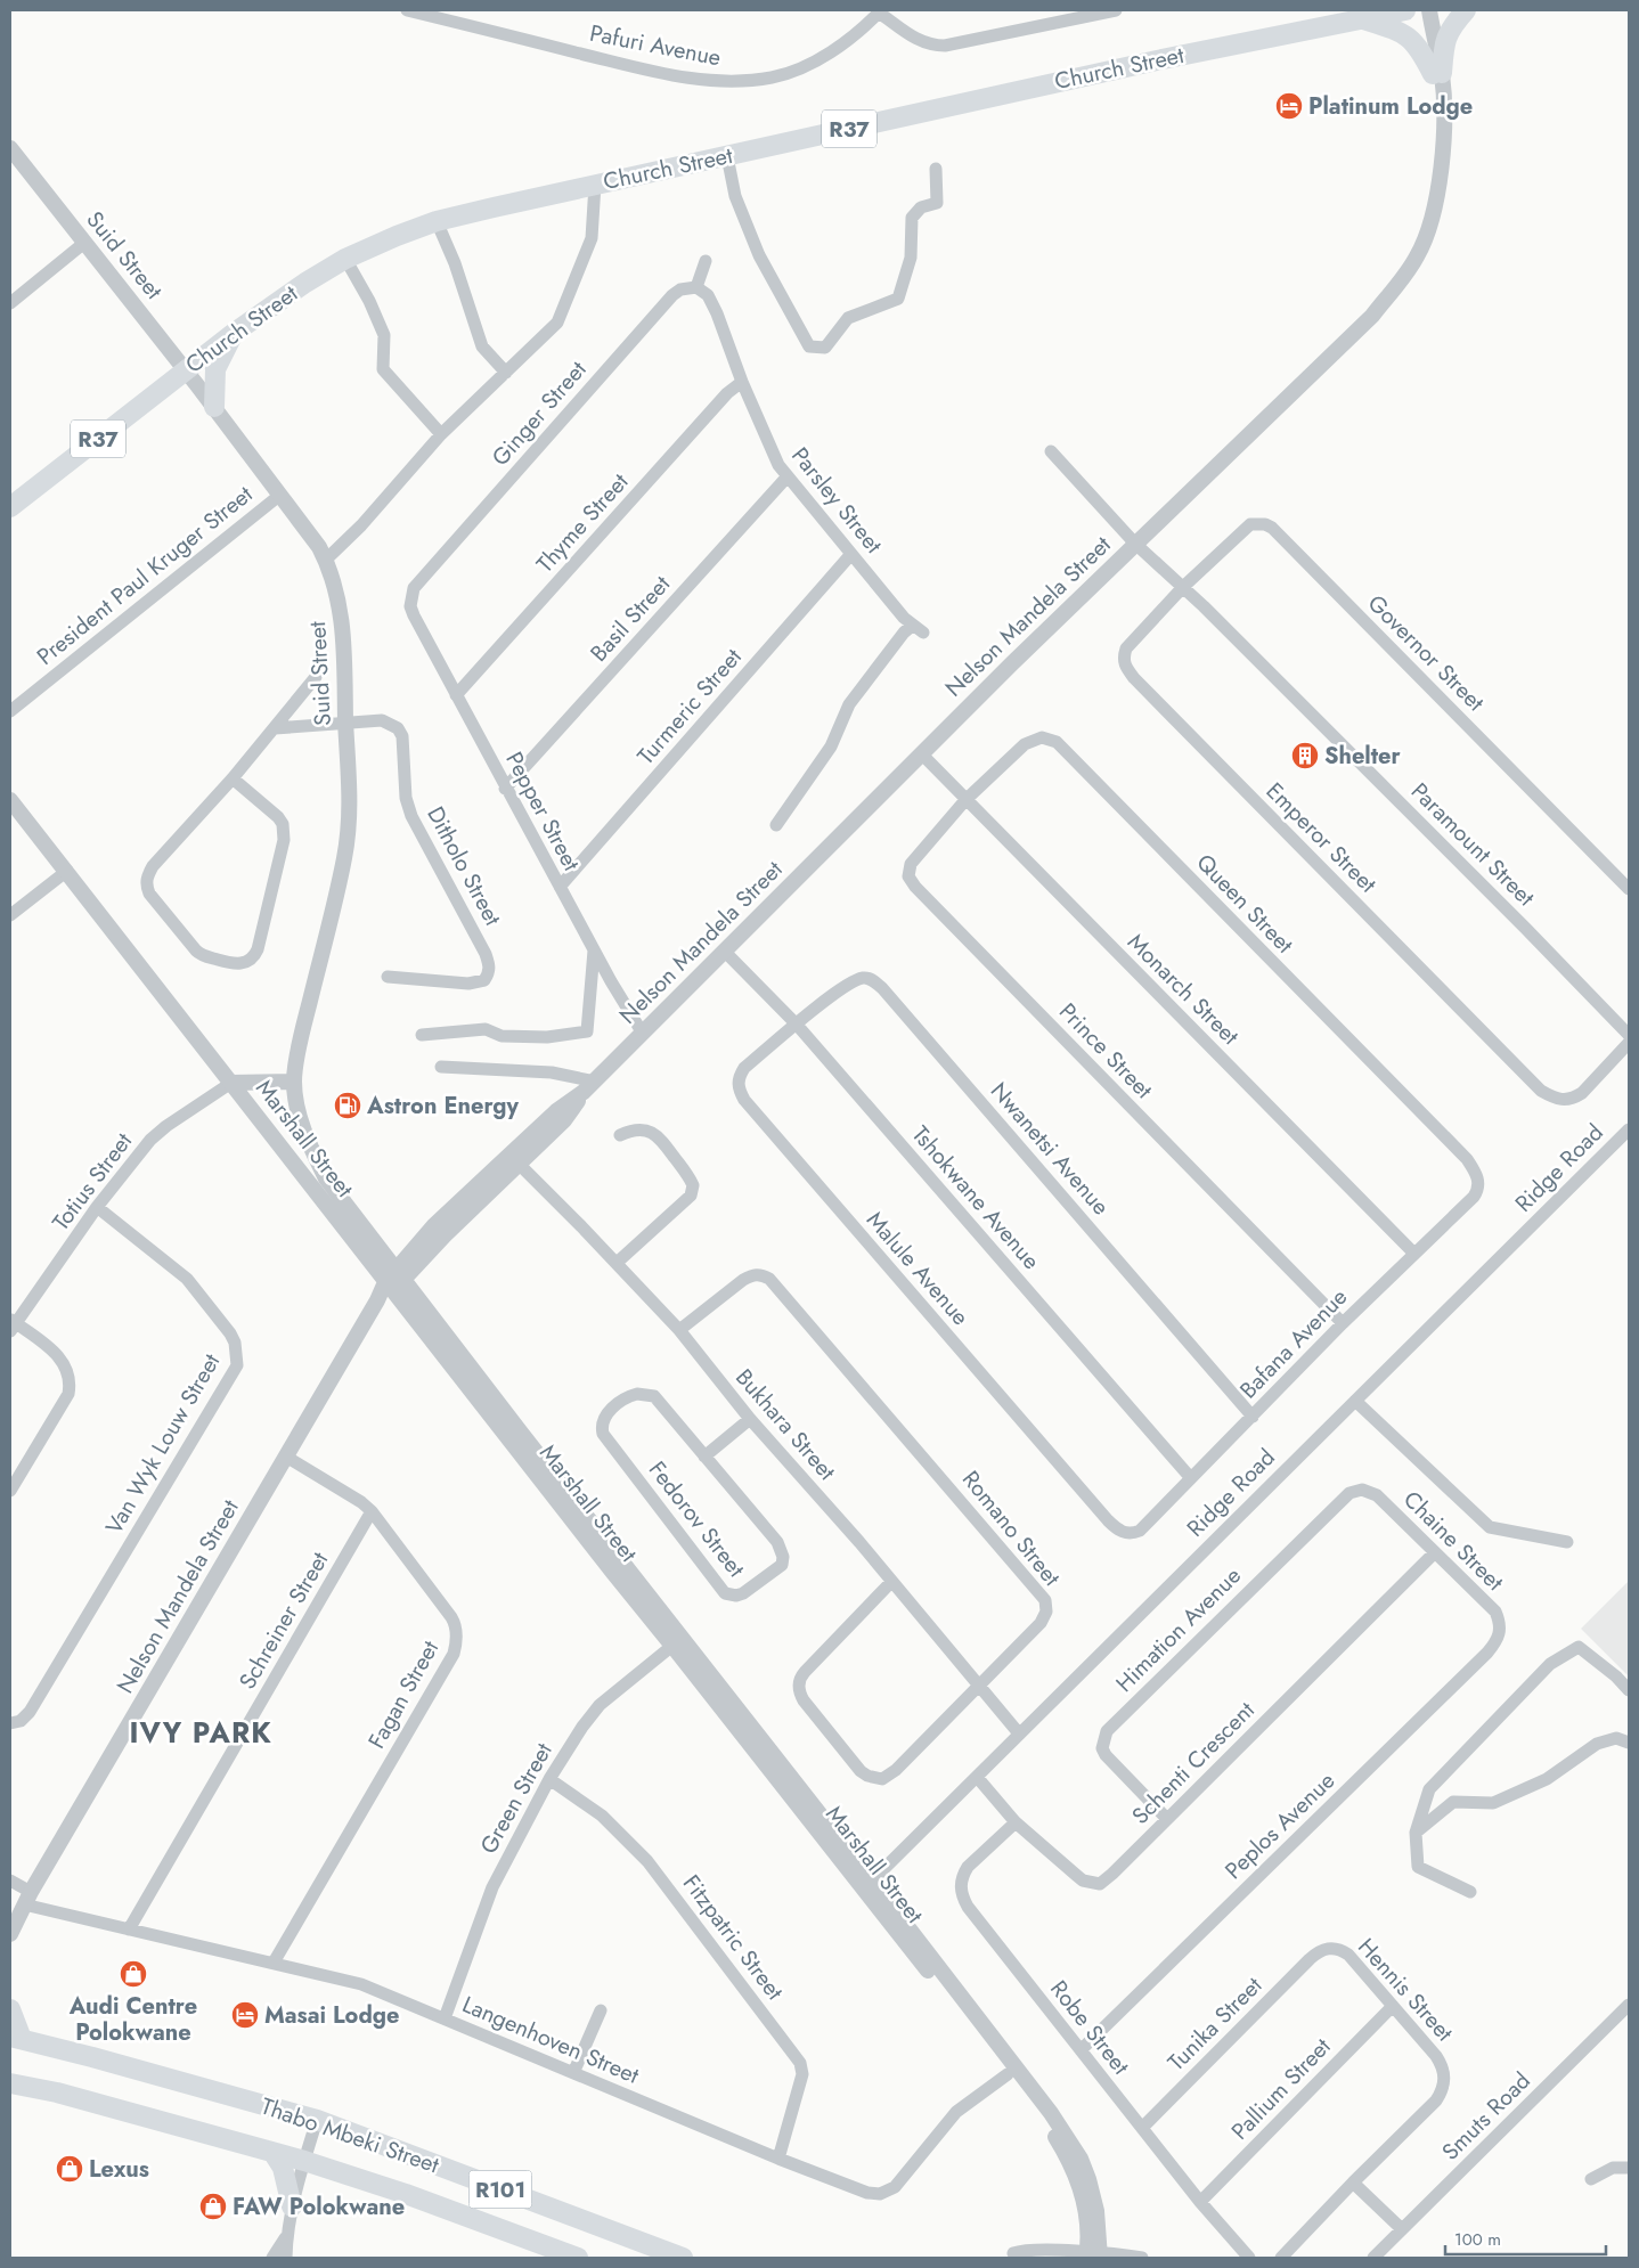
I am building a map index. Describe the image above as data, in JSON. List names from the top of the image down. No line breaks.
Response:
{"streets":{"main road":["Church Street","R37","Thabo Mbeki Street","R101"],"street":["Pafuri Avenue","Suid Street","Ginger Street","Parsley Street","Thyme Street","President Paul Kruger Street","Nelson Mandela Street","Basil Street","Governor Street","Turmeric Street","Pepper Street","Emperor Street","Paramount Street","Ditholo Street","Queen Street","Monarch Street","Prince Street","Marshall Street","Nwanetsi Avenue","Ridge Road","Totius Street","Tshokwane Avenue","Malule Avenue","Bafana Avenue","Bukhara Street","Van Wyk Louw Street","Fedorov Street","Romano Street","Chaine Street","Schreiner Street","Himation Avenue","Fagan Street","Schenti Crescent","Green Street","Peplos Avenue","Fitzpatric Street","Hennis Street","Tunika Street","Robe Street","Langenhoven Street","Pallium Street","Smuts Road"]},"crossings":[["Church Street","Suid Street"],["Suid Street","President Paul Kruger Street"],["Suid Street","Nelson Mandela Street"],["Suid Street","Ditholo Street"],["Suid Street","Marshall Street"],["Ginger Street","Parsley Street"],["Ginger Street","Pepper Street"],["Parsley Street","Thyme Street"],["Parsley Street","Basil Street"],["Parsley Street","Turmeric Street"],["Thyme Street","Pepper Street"],["Nelson Mandela Street","Pepper Street"],["Nelson Mandela Street","Paramount Street"],["Nelson Mandela Street","Monarch Street"],["Nelson Mandela Street","Marshall Street"],["Nelson Mandela Street","Tshokwane Avenue"],["Nelson Mandela Street","Bukhara Street"],["Nelson Mandela Street","Fagan Street"],["Nelson Mandela Street","Langenhoven Street"],["Basil Street","Pepper Street"],["Governor Street","Emperor Street"],["Governor Street","Paramount Street"],["Turmeric Street","Pepper Street"],["Emperor Street","Paramount Street"],["Queen Street","Monarch Street"],["Queen Street","Prince Street"],["Queen Street","Bafana Avenue"],["Monarch Street","Prince Street"],["Monarch Street","Bafana Avenue"],["Prince Street","Bafana Avenue"],["Marshall Street","Ridge Road"],["Marshall Street","Totius Street"],["Marshall Street","Green Street"],["Marshall Street","Langenhoven Street"],["Nwanetsi Avenue","Tshokwane Avenue"],["Nwanetsi Avenue","Malule Avenue"],["Nwanetsi Avenue","Bafana Avenue"],["Ridge Road","Bukhara Street"],["Ridge Road","Schenti Crescent"],["Totius Street","Van Wyk Louw Street"],["Tshokwane Avenue","Malule Avenue"],["Tshokwane Avenue","Bafana Avenue"],["Malule Avenue","Bafana Avenue"],["Bukhara Street","Fedorov Street"],["Bukhara Street","Romano Street"],["Chaine Street","Himation Avenue"],["Chaine Street","Schenti Crescent"],["Chaine Street","Peplos Avenue"],["Schreiner Street","Fagan Street"],["Schreiner Street","Langenhoven Street"],["Himation Avenue","Schenti Crescent"],["Fagan Street","Langenhoven Street"],["Schenti Crescent","Robe Street"],["Green Street","Fitzpatric Street"],["Green Street","Langenhoven Street"],["Peplos Avenue","Robe Street"],["Fitzpatric Street","Langenhoven Street"],["Hennis Street","Tunika Street"],["Hennis Street","Pallium Street"],["Tunika Street","Robe Street"],["Robe Street","Pallium Street"]],"districts":["IVY PARK"],"places":{"hotel":["Platinum Lodge","Masai Lodge"],"building":["Shelter"],"fuel station":["Astron Energy"],"shop":["Audi Centre Polokwane","Lexus","FAW Polokwane"]},"scale_bar":"100 m"}
